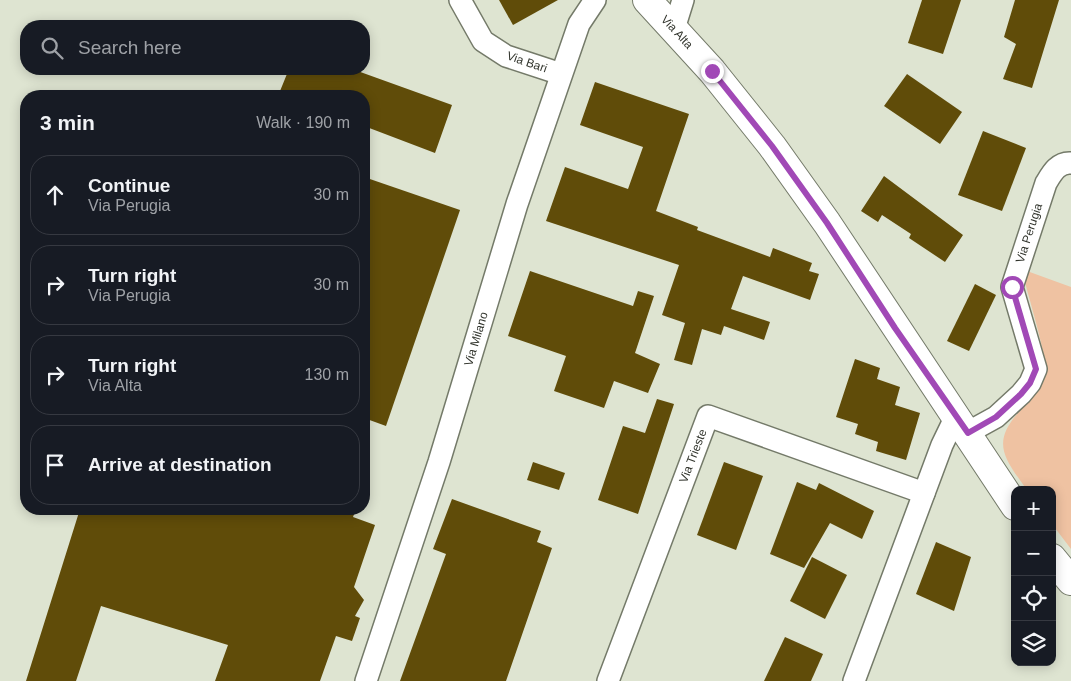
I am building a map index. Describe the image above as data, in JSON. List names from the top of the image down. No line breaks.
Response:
{"streets":{"main road":["Via Alta"],"street":["Via Bari","Via Perugia","Via Milano","Via Trieste"]},"crossings":[["Via Alta","Via Perugia"],["Via Bari","Via Milano"]],"page":{"search":"Search here","heading":["3 min","Walk · 190 m"],"list":[["Continue","Via Perugia","30 m"],["Turn right","Via Perugia","30 m"],["Turn right","Via Alta","130 m"],"Arrive at destination"],"map_buttons":["+","−"]}}
